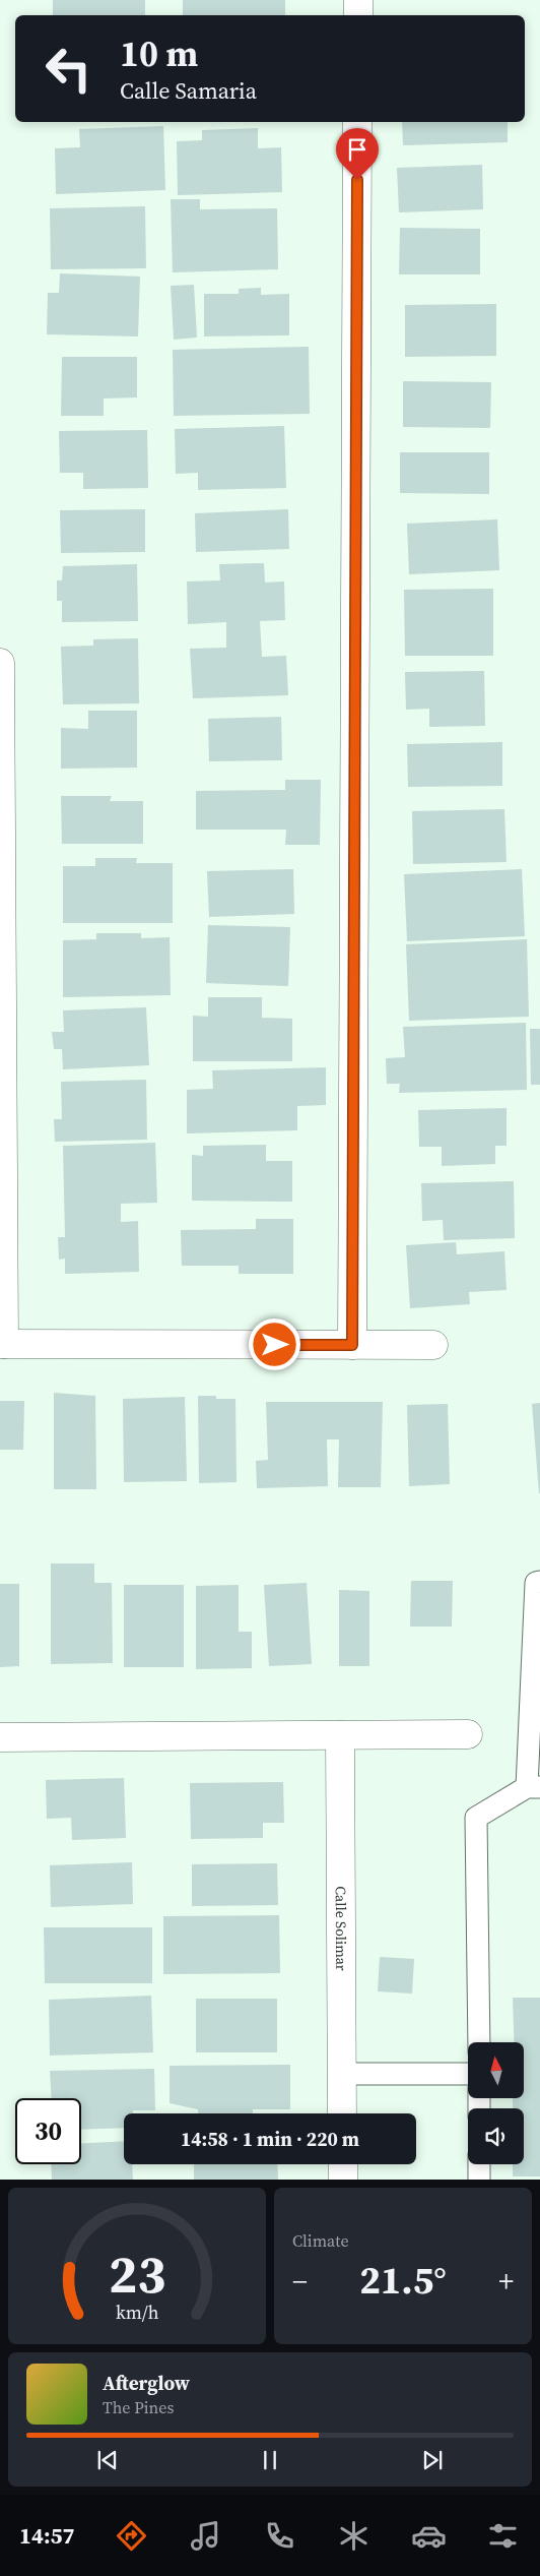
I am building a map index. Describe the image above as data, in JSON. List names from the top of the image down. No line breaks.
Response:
{"streets":{"street":["Calle Solimar"]},"north":"top","page":{"turn":["10 m","Calle Samaria"],"limit":"30","trip":"14:58 · 1 min · 220 m","tile":"Climate","heat":["−","21.5°","+"],"song":["Afterglow","The Pines"],"tabs":"14:57","gauge":["23","km/h"]}}
